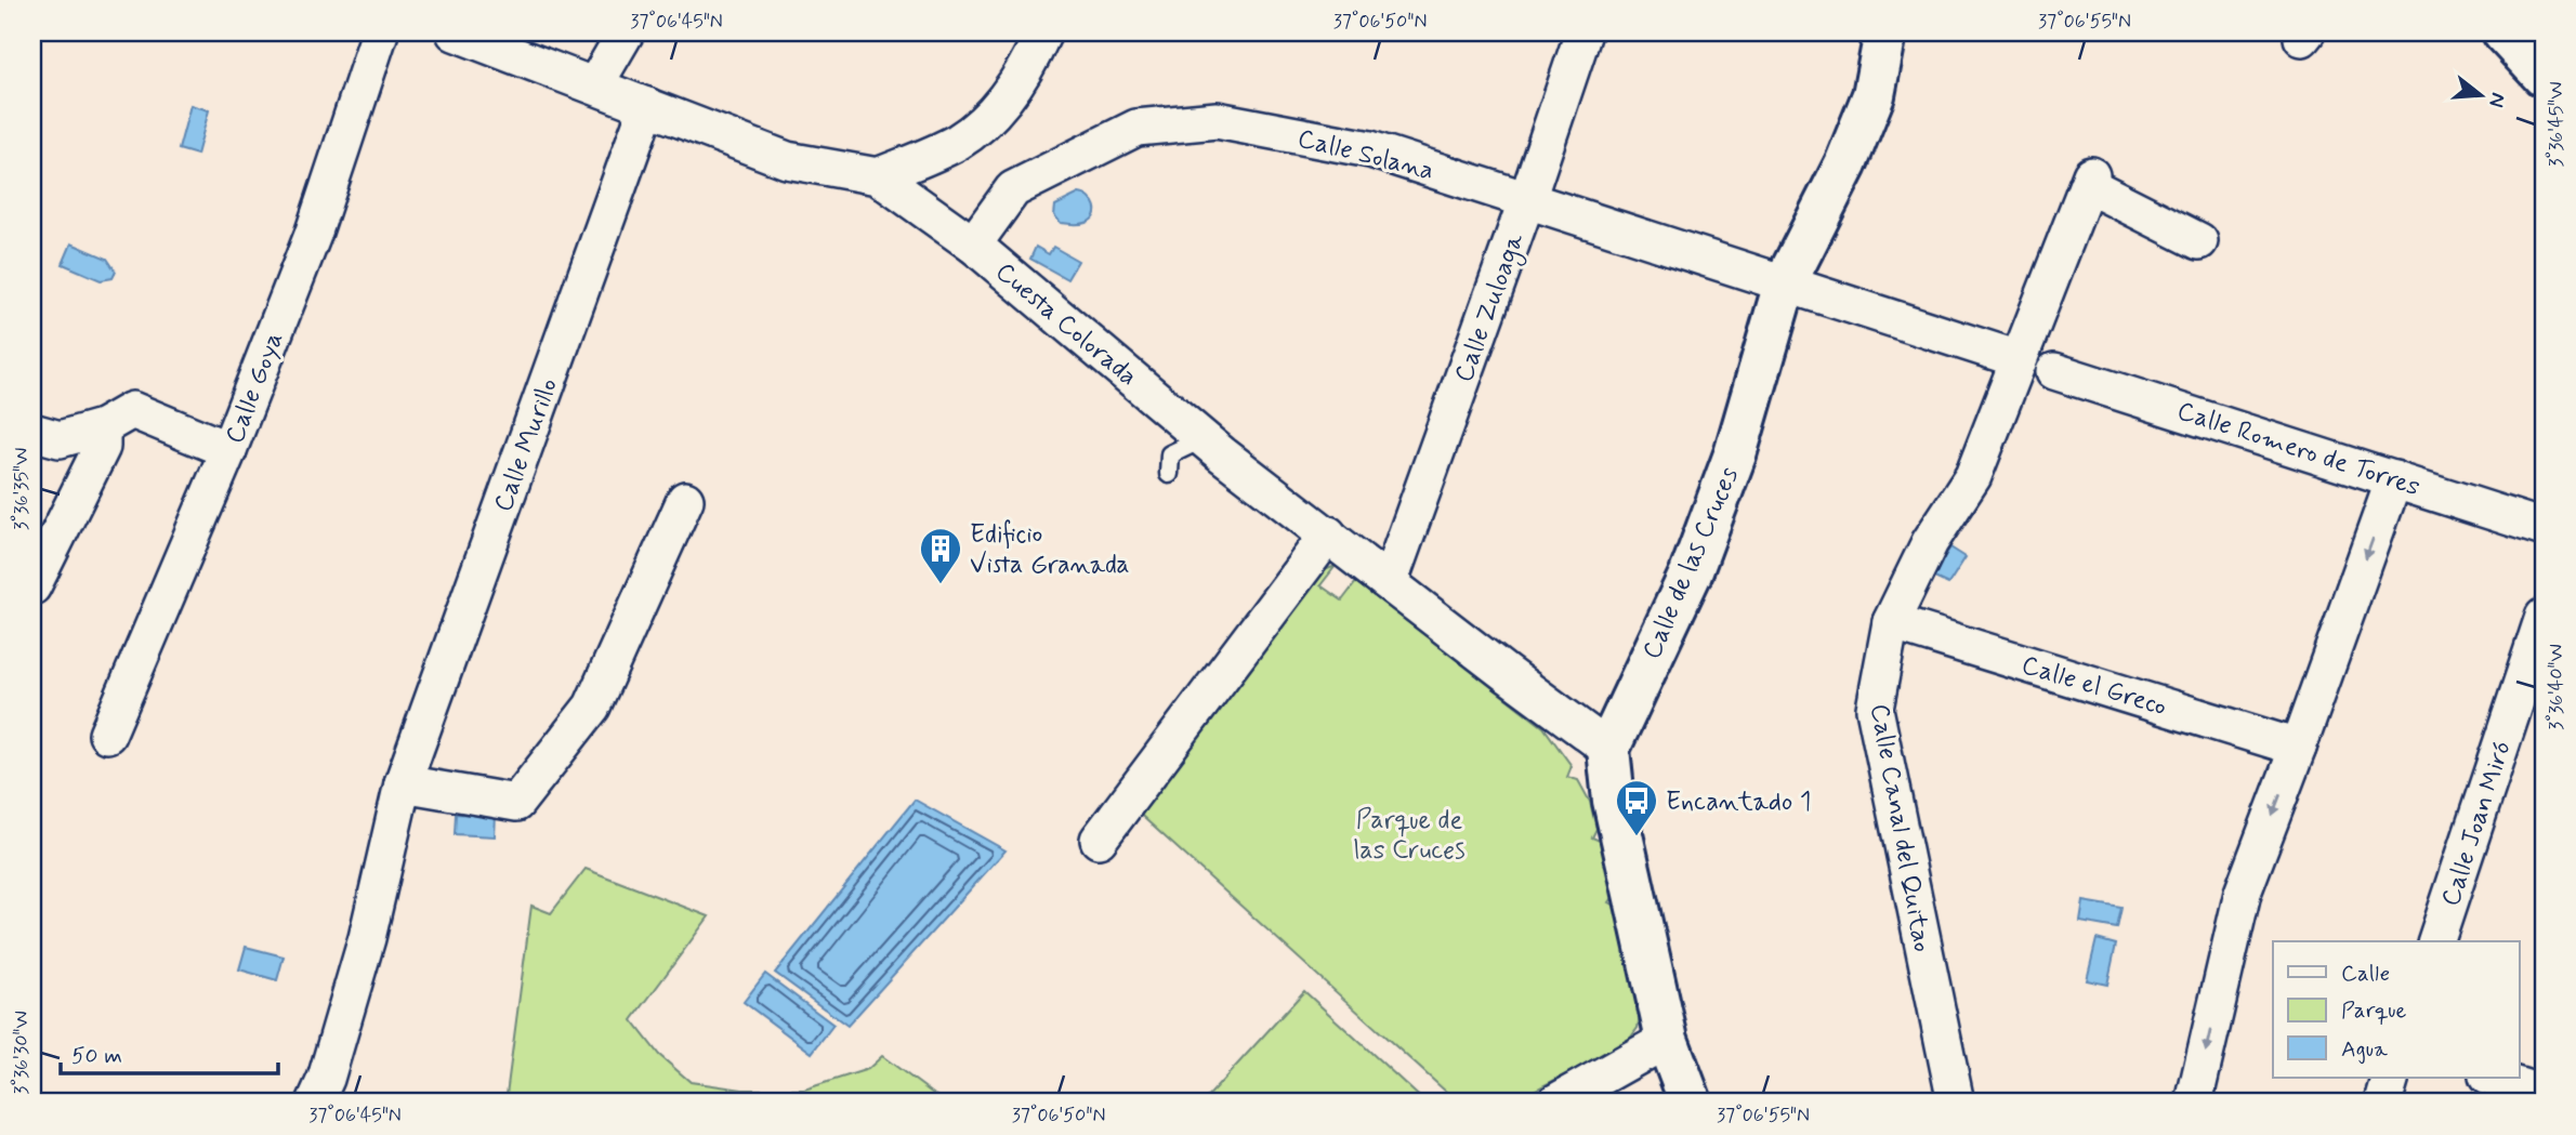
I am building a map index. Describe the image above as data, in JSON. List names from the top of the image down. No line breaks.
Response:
{"streets":{"street":["Calle Solana","Calle Zuloaga","Cuesta Colorada","Calle Goya","Calle Murillo","Calle Romero de Torres","Calle de las Cruces","Calle el Greco","Calle Joan Miró","Calle Canal del Quitao"]},"crossings":[["Calle Solana","Calle Zuloaga"],["Calle Solana","Cuesta Colorada"],["Calle Solana","Calle de las Cruces"],["Calle Zuloaga","Cuesta Colorada"],["Cuesta Colorada","Calle Murillo"],["Cuesta Colorada","Calle de las Cruces"],["Calle el Greco","Calle Canal del Quitao"]],"parks":["Parque de las Cruces"],"places":{"building":["Edificio Vista Granada"],"bus stop":["Encantado 1"]},"legend":["Calle","Parque","Agua"],"scale_bar":"50 m","north":"right","coordinates":["37°06'45\"N","37°06'50\"N","37°06'55\"N","3°36'45\"W","3°36'35\"W","3°36'40\"W","3°36'30\"W"]}
